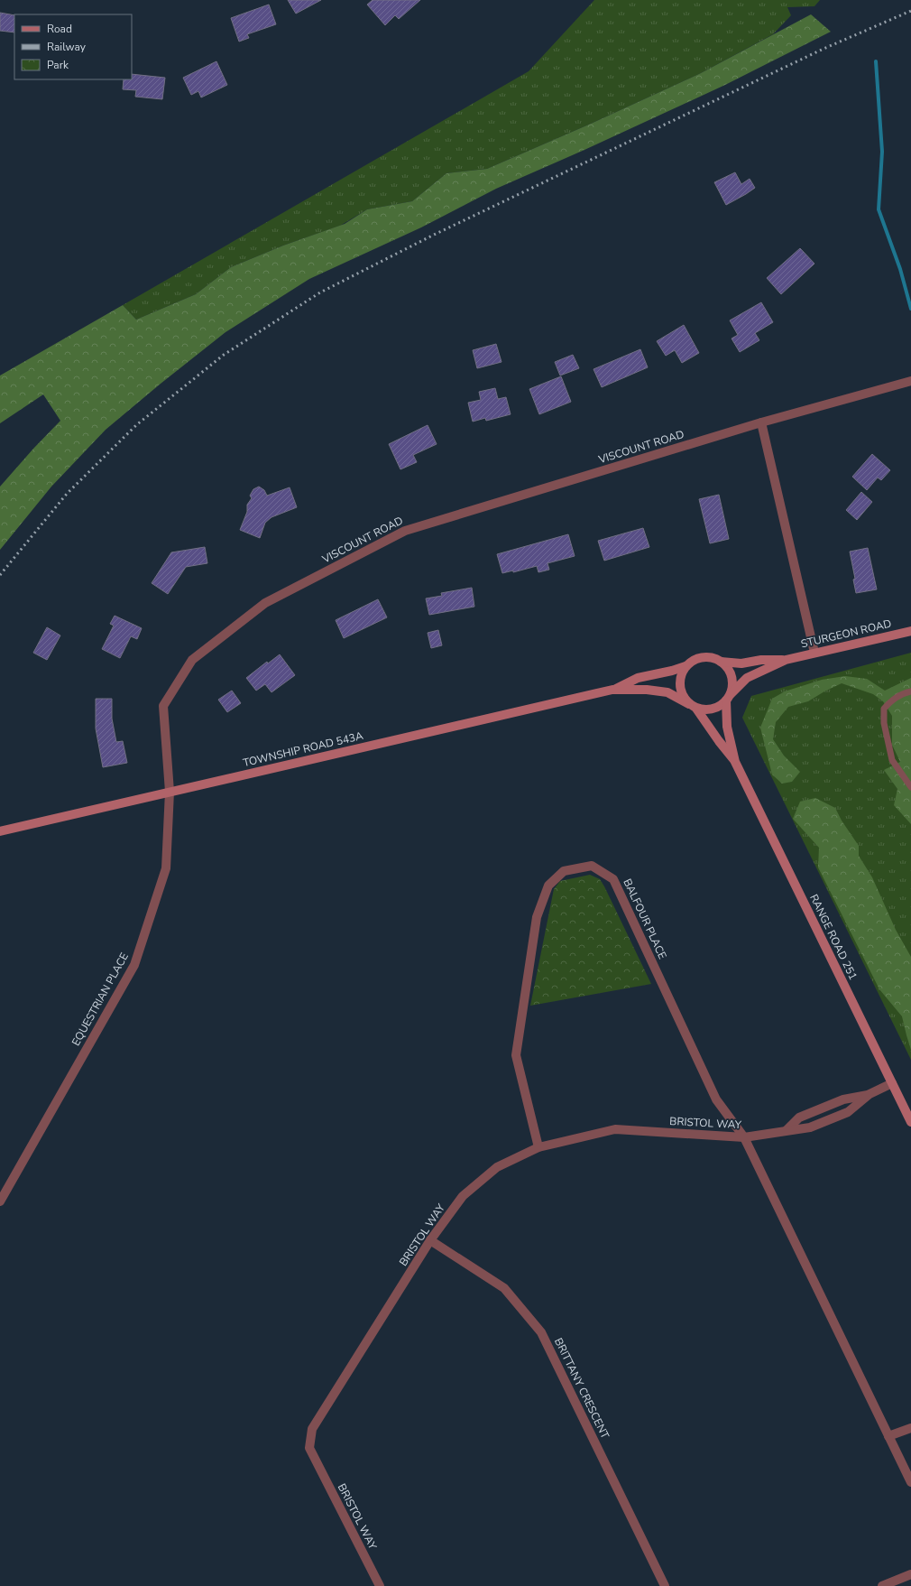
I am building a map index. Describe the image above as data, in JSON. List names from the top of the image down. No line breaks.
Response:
{"streets":{"main road":["STURGEON ROAD","TOWNSHIP ROAD 543A","RANGE ROAD 251"],"street":["VISCOUNT ROAD","BALFOUR PLACE","EQUESTRIAN PLACE","BRISTOL WAY","BRITTANY CRESCENT"]},"crossings":[["VISCOUNT ROAD","TOWNSHIP ROAD 543A"],["VISCOUNT ROAD","EQUESTRIAN PLACE"],["STURGEON ROAD","TOWNSHIP ROAD 543A"],["STURGEON ROAD","RANGE ROAD 251"],["TOWNSHIP ROAD 543A","RANGE ROAD 251"],["TOWNSHIP ROAD 543A","EQUESTRIAN PLACE"],["BALFOUR PLACE","BRISTOL WAY"],["RANGE ROAD 251","BRISTOL WAY"],["BRISTOL WAY","BRITTANY CRESCENT"]],"legend":["Road","Railway","Park"]}
